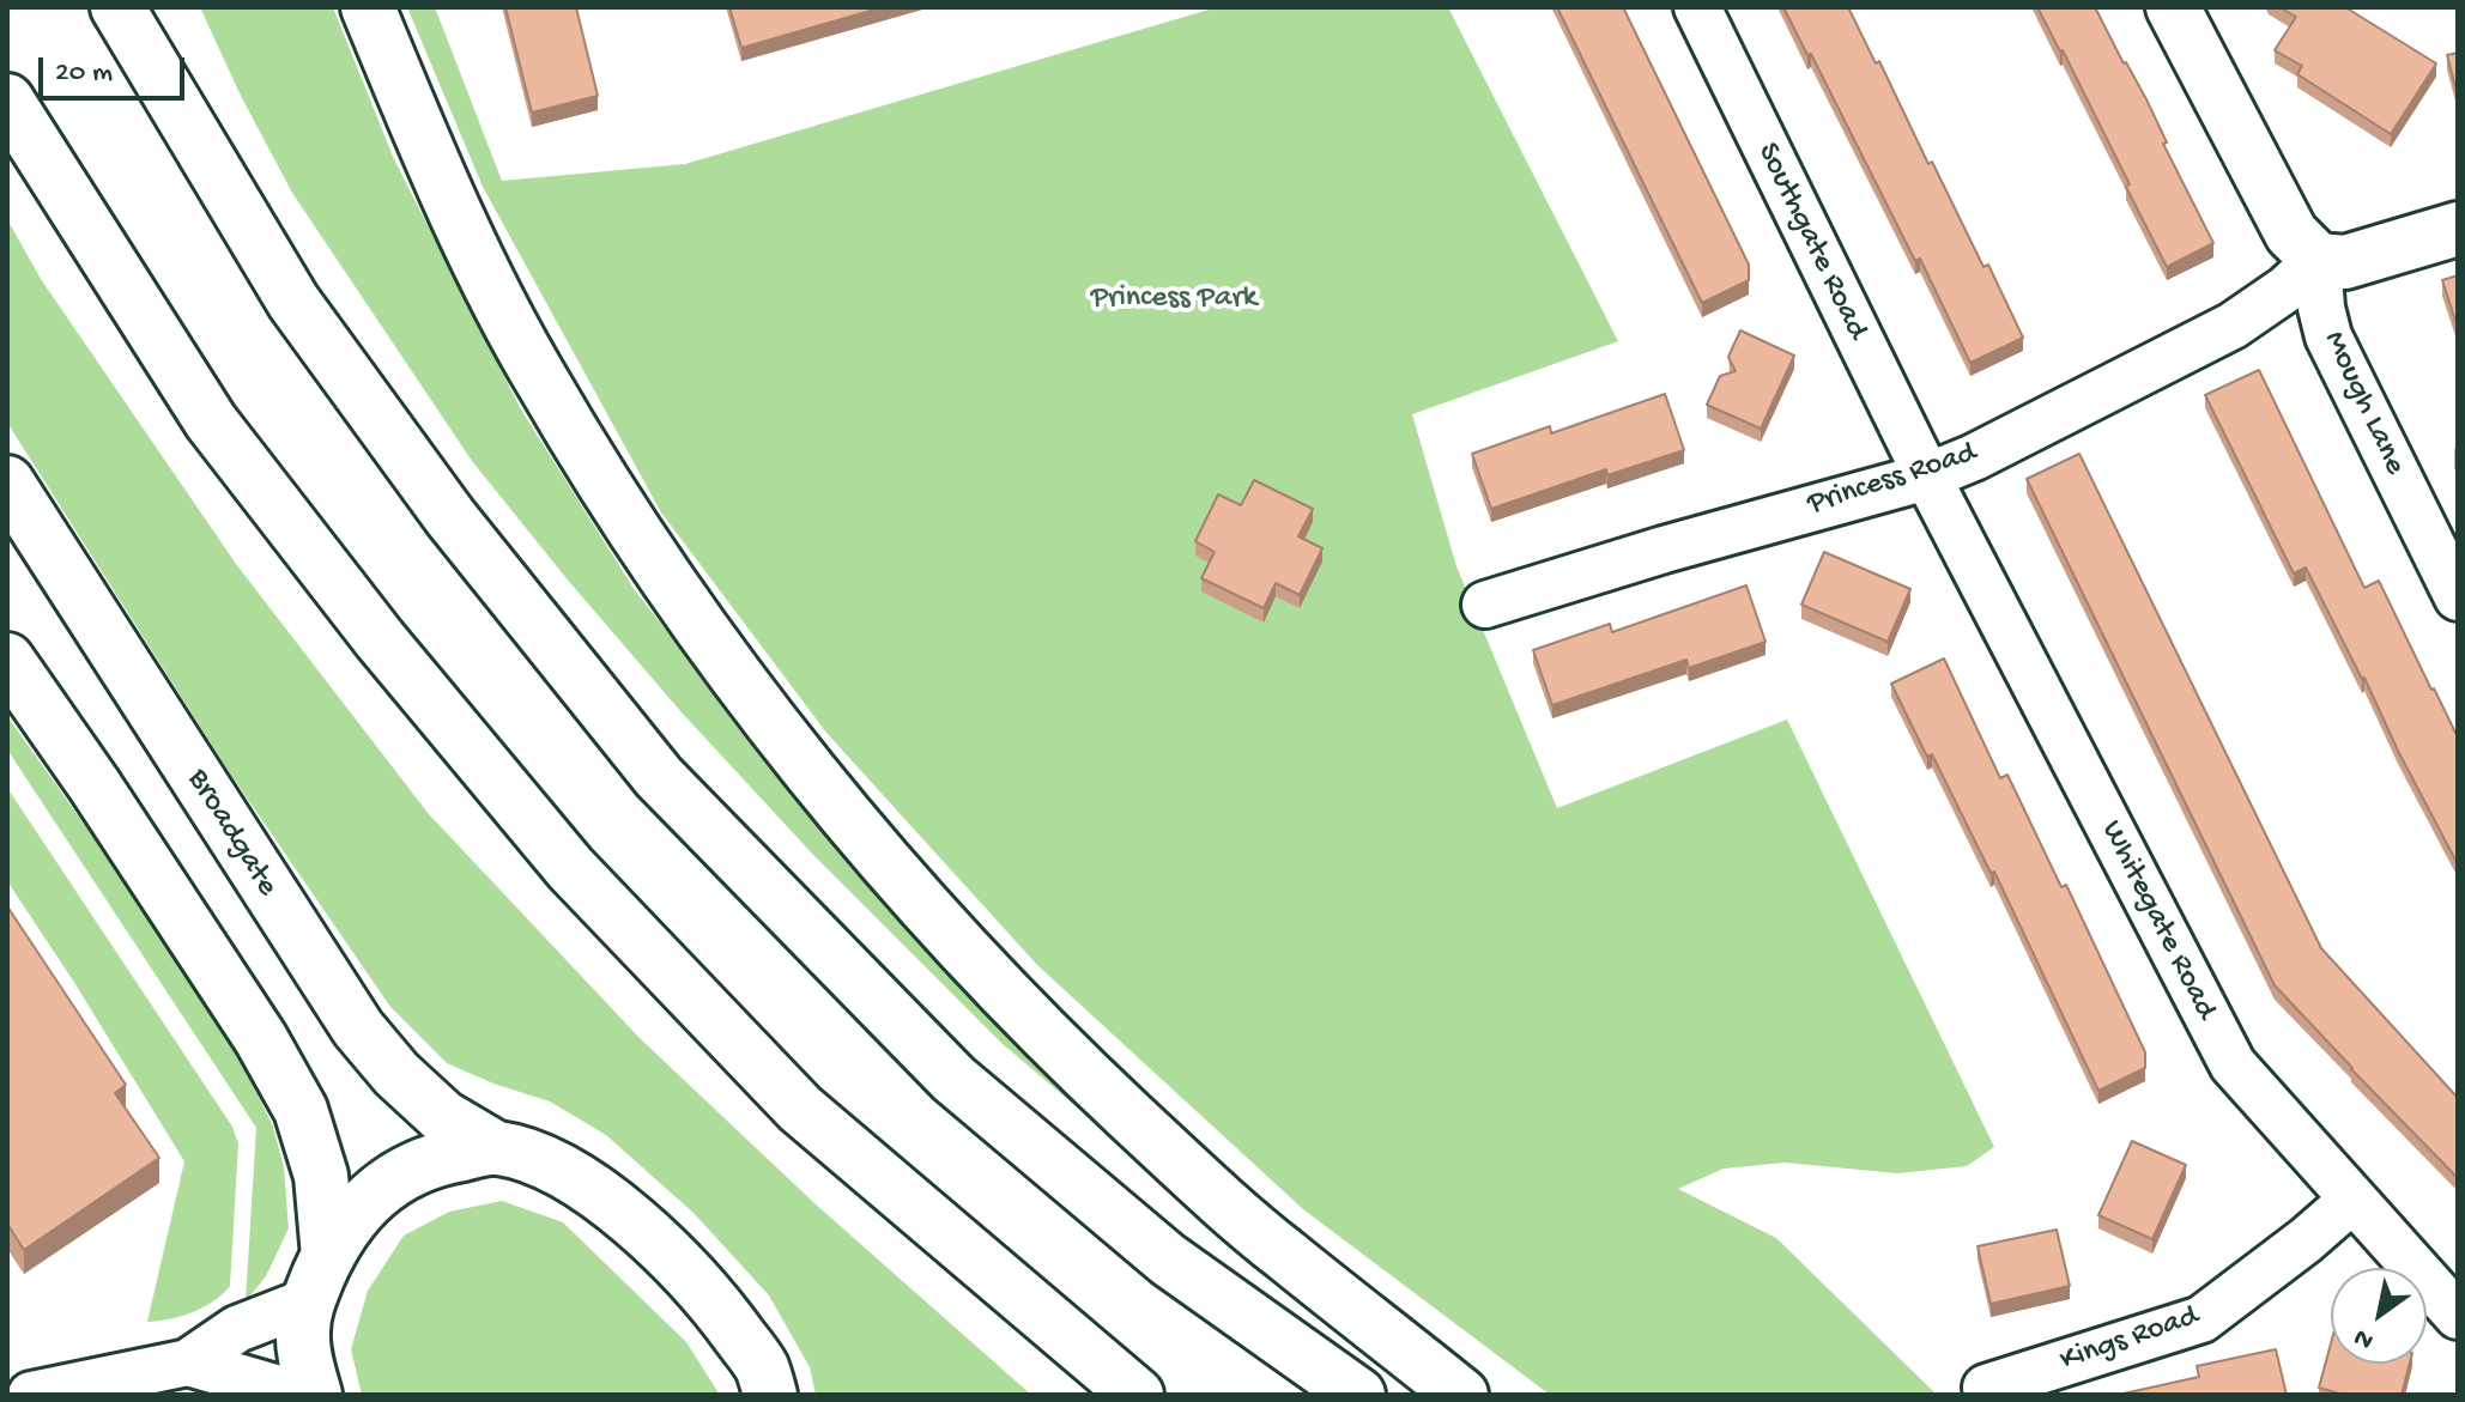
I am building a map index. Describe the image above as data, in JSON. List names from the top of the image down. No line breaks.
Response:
{"streets":{"main road":["Broadgate"],"street":["Southgate Road","Mough Lane","Princess Road","Whitegate Road","Kings Road"]},"crossings":[["Southgate Road","Princess Road"],["Southgate Road","Whitegate Road"],["Mough Lane","Princess Road"],["Princess Road","Whitegate Road"],["Whitegate Road","Kings Road"]],"parks":["Princess Park"],"scale_bar":"20 m","north":"bottom left"}
